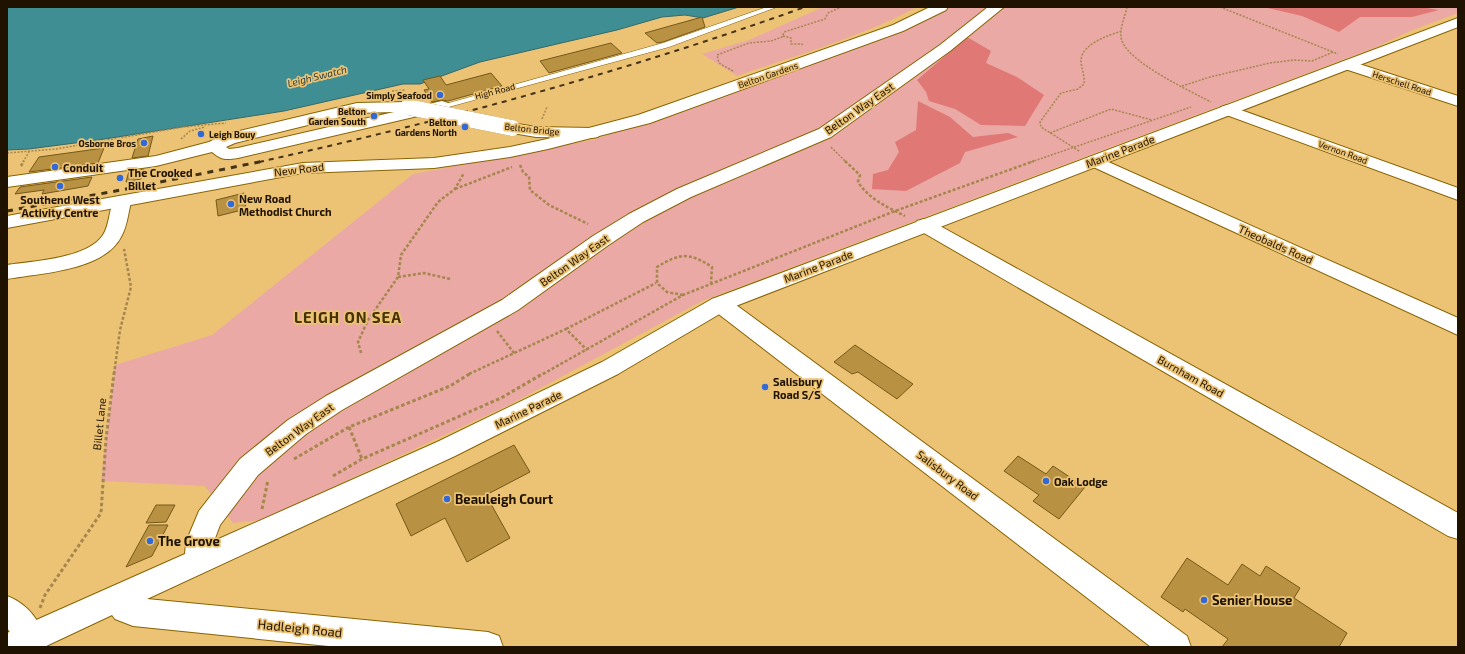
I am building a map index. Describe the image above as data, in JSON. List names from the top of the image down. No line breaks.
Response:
{"streets":{"street":["Belton Gardens","Herschell Road","High Road","Belton Way East","Belton Bridge","Marine Parade","Vernon Road","New Road","Theobalds Road","Burnham Road","Salisbury Road","Hadleigh Road"],"path":["Billet Lane"]},"crossings":[["Belton Gardens","Belton Bridge"],["Belton Gardens","New Road"],["Herschell Road","Marine Parade"],["High Road","Belton Bridge"],["Belton Way East","Marine Parade"],["Belton Bridge","New Road"],["Marine Parade","Vernon Road"],["Marine Parade","Theobalds Road"],["Marine Parade","Burnham Road"],["Marine Parade","Billet Lane"],["Marine Parade","Salisbury Road"],["Marine Parade","Hadleigh Road"]],"districts":["LEIGH ON SEA"],"water":["Leigh Swatch"],"places":["Simply Seafood","Belton Garden South","Belton Gardens North","Leigh Bouy","Osborne Bros","Conduit","The Crooked Billet","Southend West Activity Centre","New Road Methodist Church","Salisbury Road S/S","Oak Lodge","Beauleigh Court","The Grove","Senier House"]}
